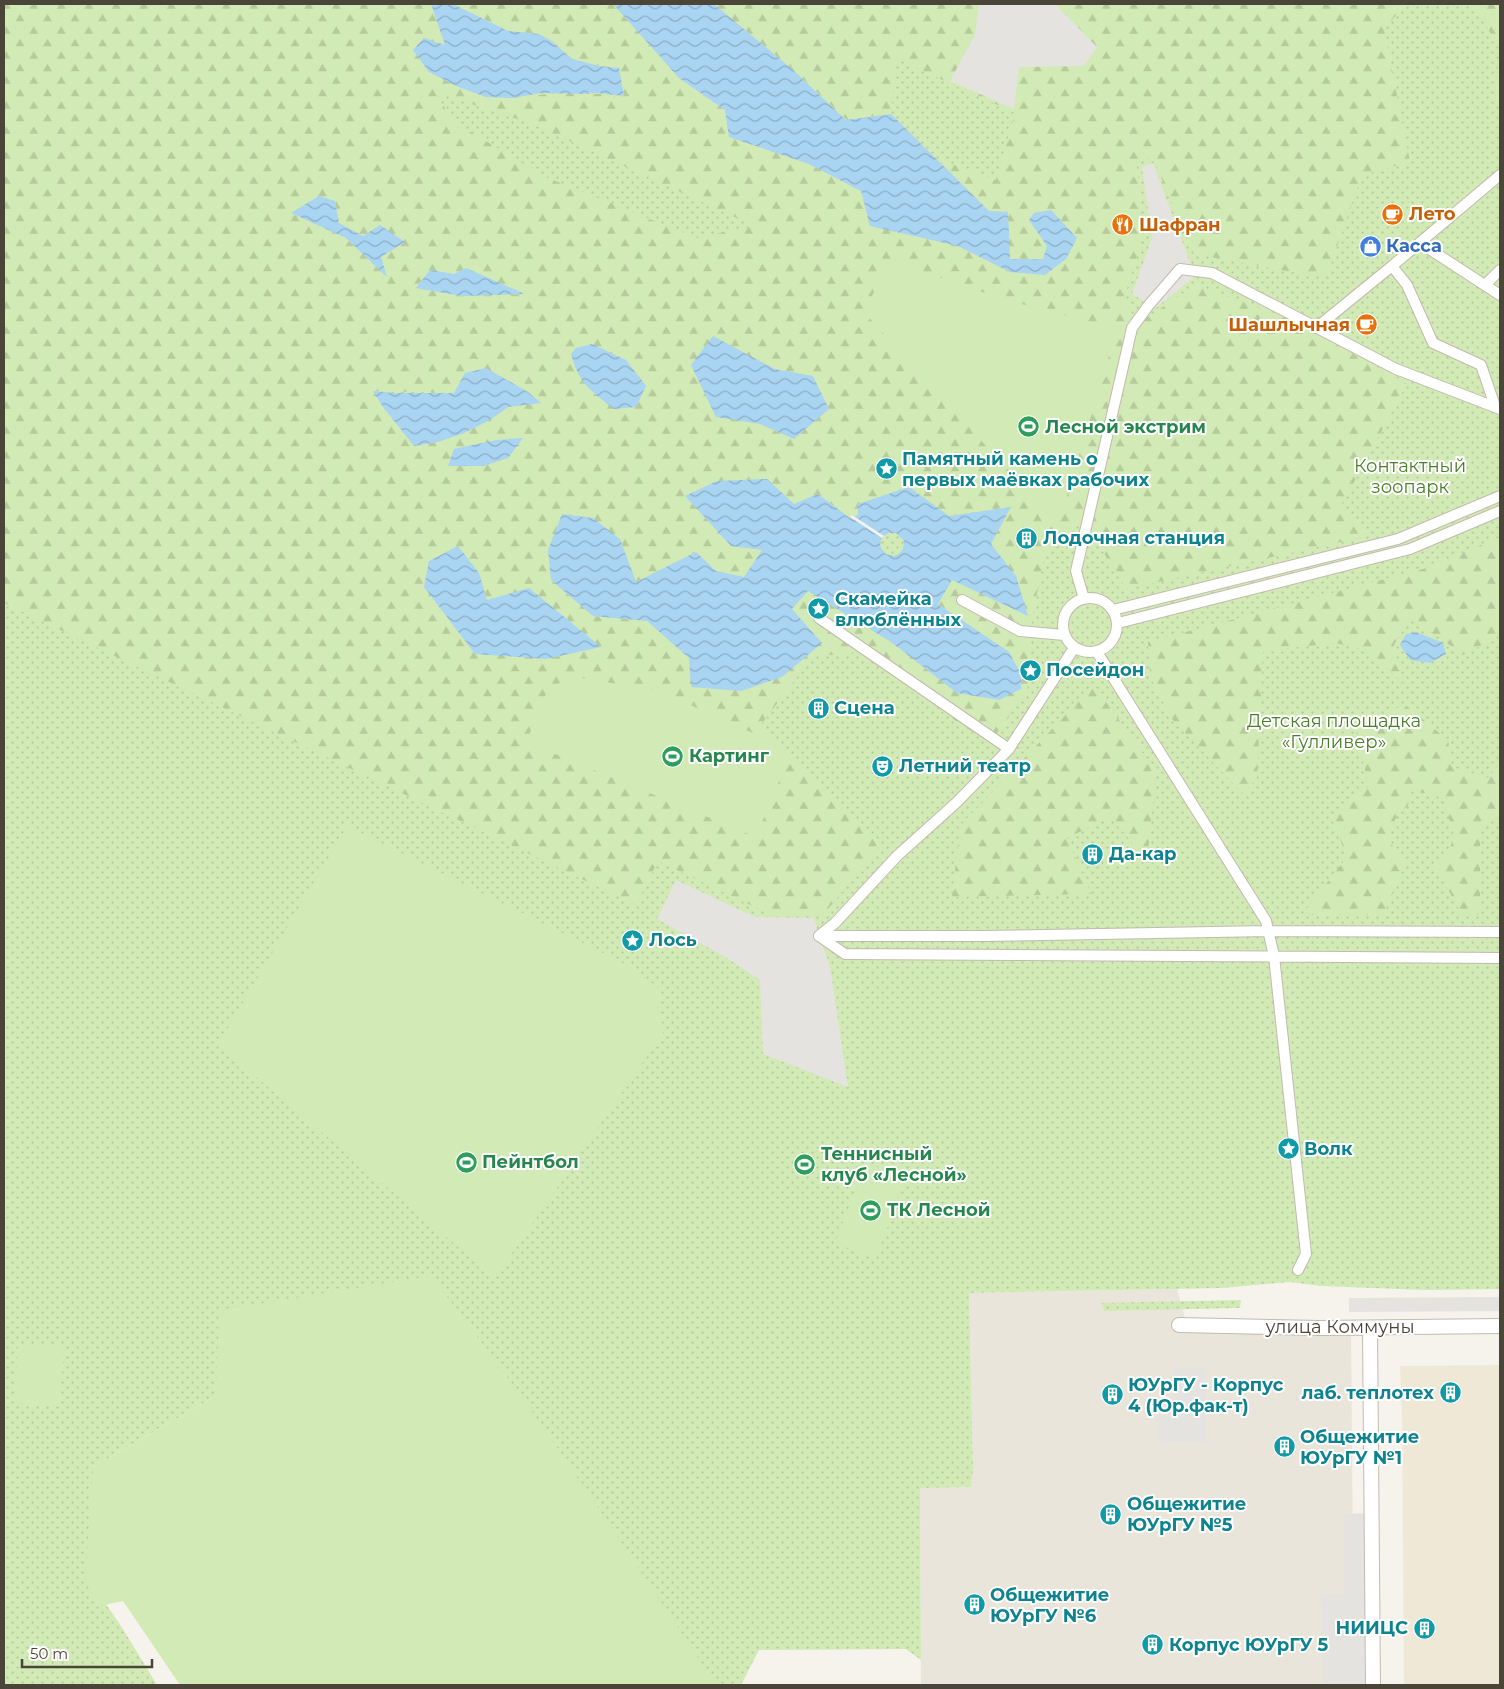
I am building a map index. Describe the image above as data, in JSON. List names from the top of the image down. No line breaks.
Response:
{"streets":{"street":["улица Коммуны"]},"parks":["Контактный зоопарк","Детская площадка «Гулливер»"],"places":{"cafe":["Лето","Шашлычная"],"restaurant":["Шафран"],"shop":["Касса"],"sports":["Лесной экстрим","Картинг","Пейнтбол","Теннисный клуб «Лесной»","ТК Лесной"],"place":["Памятный камень о первых маёвках рабочих","Скамейка влюблённых","Посейдон","Лось","Волк"],"building":["Лодочная станция","Сцена","Да-кар","лаб. теплотех","ЮУрГУ - Корпус 4 (Юр.фак-т)","Общежитие ЮУрГУ №1","Общежитие ЮУрГУ №5","Общежитие ЮУрГУ №6","НИИЦС","Корпус ЮУрГУ 5"],"theatre":["Летний театр"]},"scale_bar":"50 m"}
